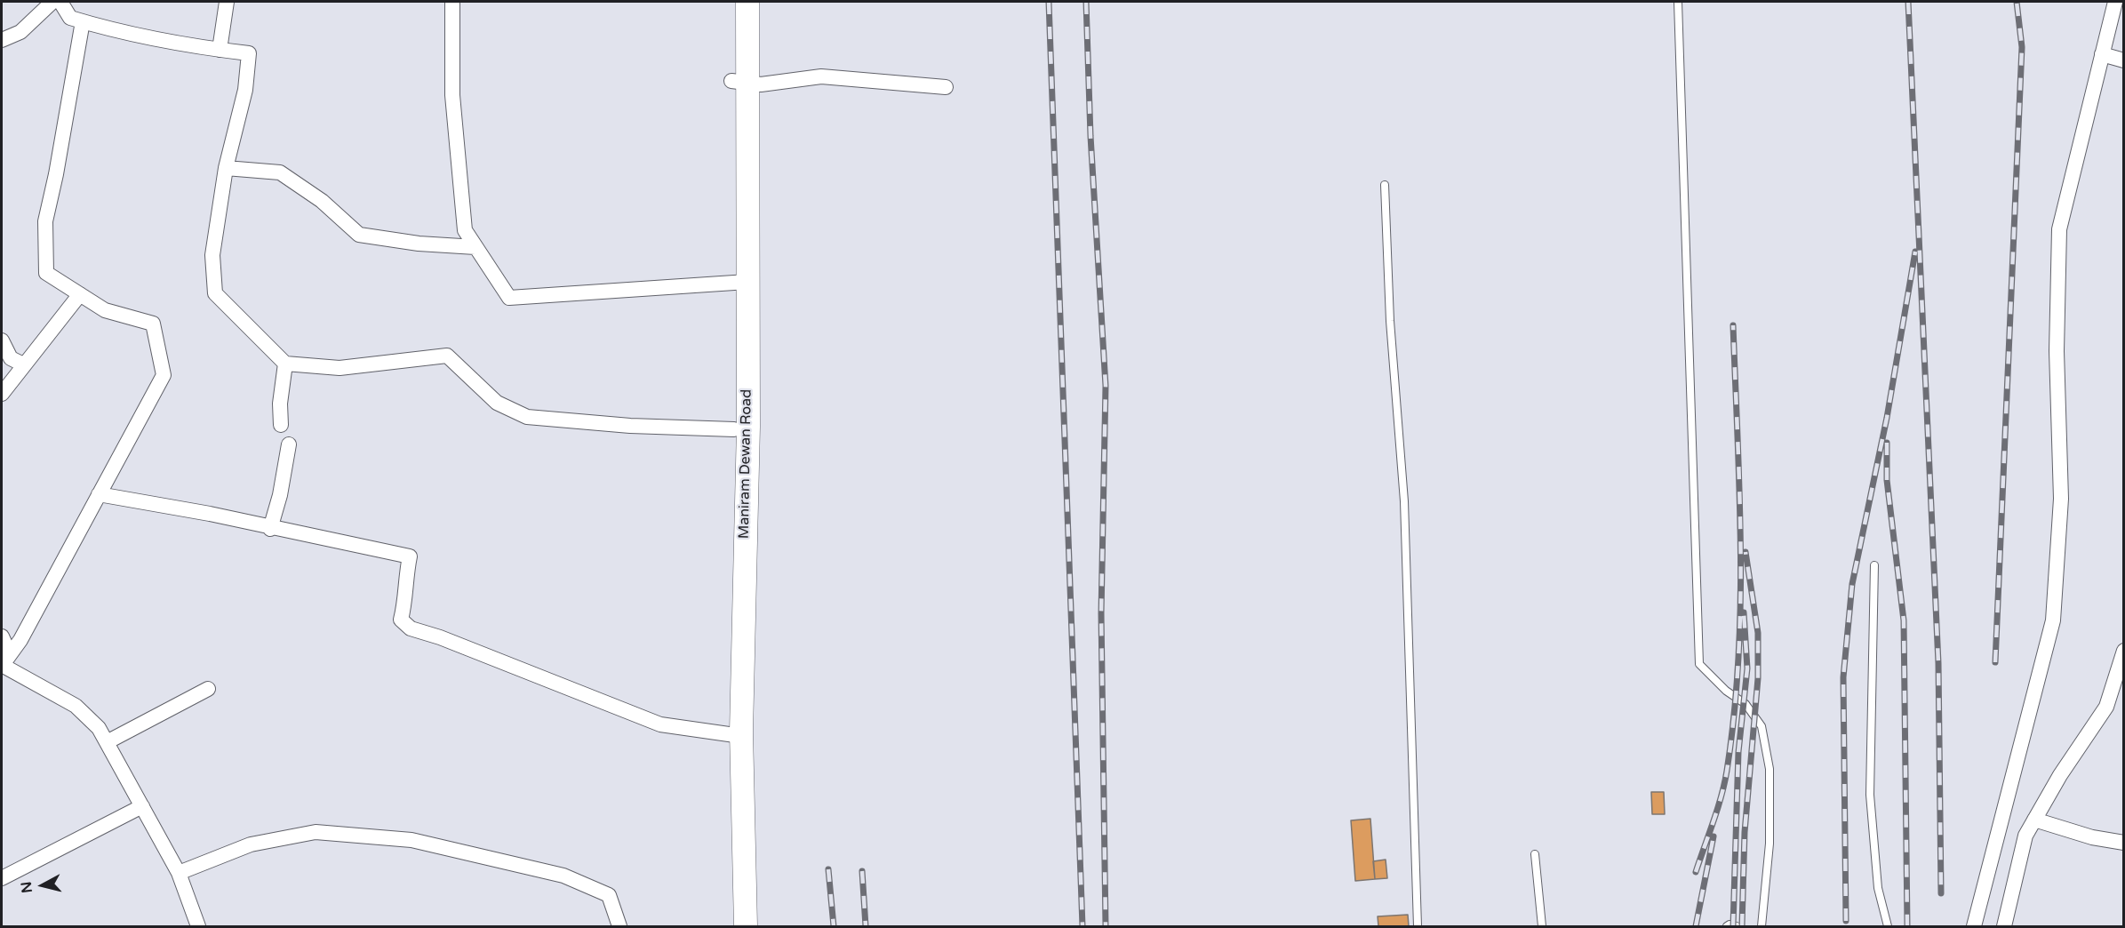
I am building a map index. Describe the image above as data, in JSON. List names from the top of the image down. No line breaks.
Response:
{"streets":{"main road":["Maniram Dewan Road"]},"north":"left"}
